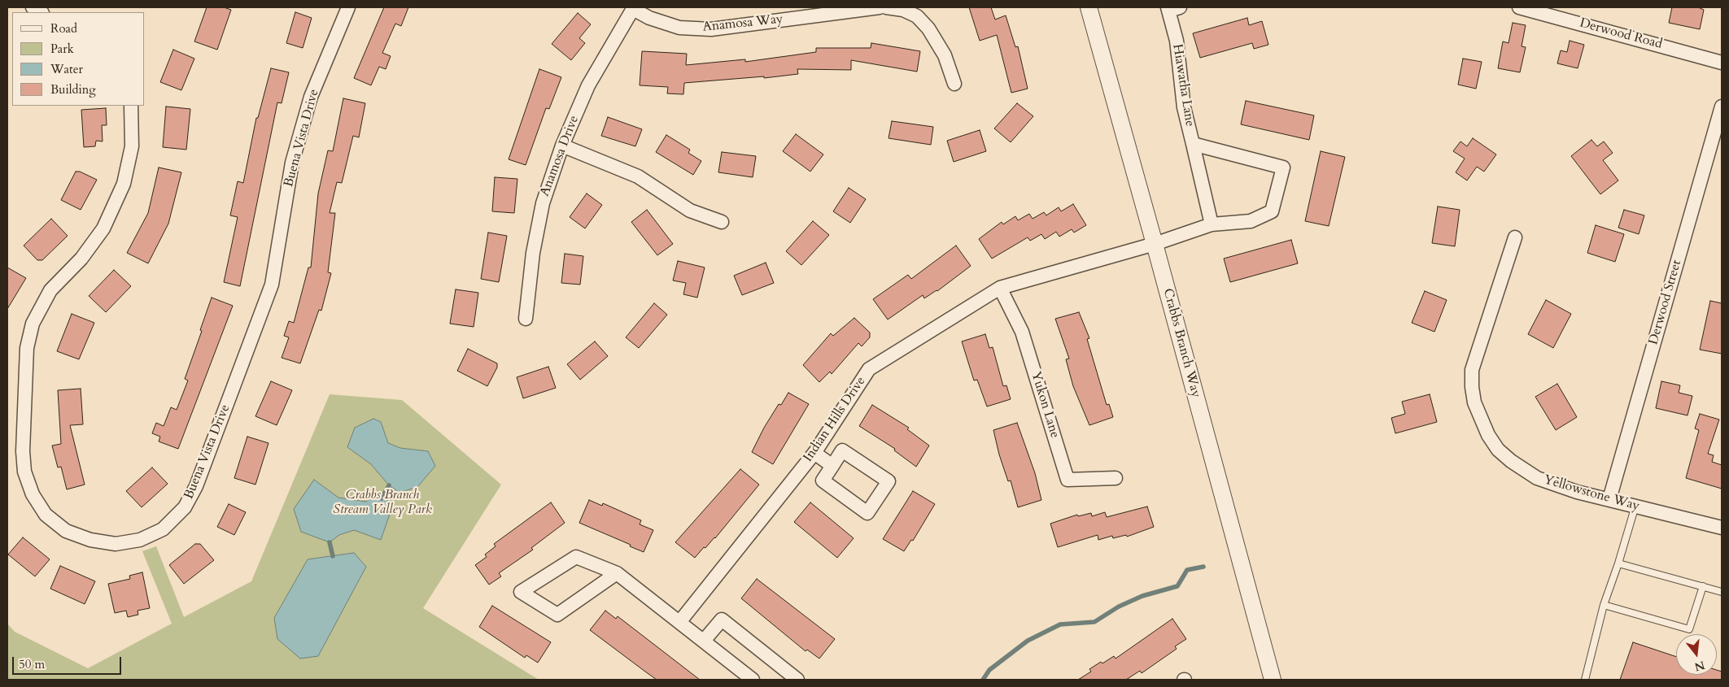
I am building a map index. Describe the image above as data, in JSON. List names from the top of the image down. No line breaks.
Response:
{"streets":{"street":["Anamosa Way","Derwood Road","Hiawatha Lane","Buena Vista Drive","Anamosa Drive","Derwood Street","Crabbs Branch Way","Yukon Lane","Indian Hills Drive","Yellowstone Way"]},"crossings":[["Anamosa Way","Anamosa Drive"],["Hiawatha Lane","Crabbs Branch Way"],["Hiawatha Lane","Indian Hills Drive"],["Derwood Street","Yellowstone Way"],["Crabbs Branch Way","Indian Hills Drive"],["Yukon Lane","Indian Hills Drive"]],"parks":["Crabbs Branch Stream Valley Park"],"legend":["Road","Park","Water","Building"],"scale_bar":"50 m","north":"bottom"}
